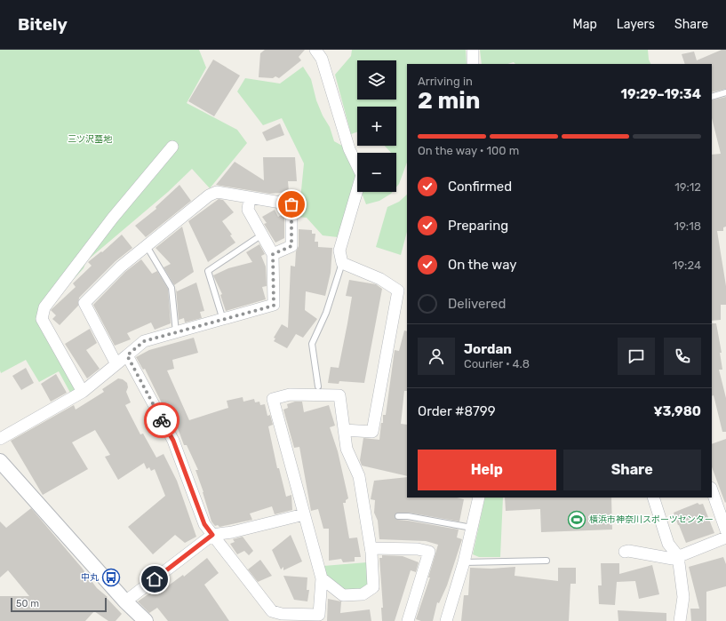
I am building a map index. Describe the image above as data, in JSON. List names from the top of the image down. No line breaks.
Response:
{"parks":["三ツ沢墓地"],"places":{"sports":["横浜市神奈川スポーツセンター"],"bus stop":["中丸"]},"scale_bar":"50 m","page":{"header":"Bitely","nav":["Map","Layers","Share"],"map_buttons":["+","−"],"heading":["2 min","Arriving in","19:29–19:34"],"panel":["Jordan","Courier · 4.8","Order #8799","¥3,980"],"bar":"On the way · 100 m","list":[["Confirmed","19:12"],["Preparing","19:18"],["On the way","19:24"],"Delivered"],"buttons":["Help","Share"],"scale":"50 m"}}
